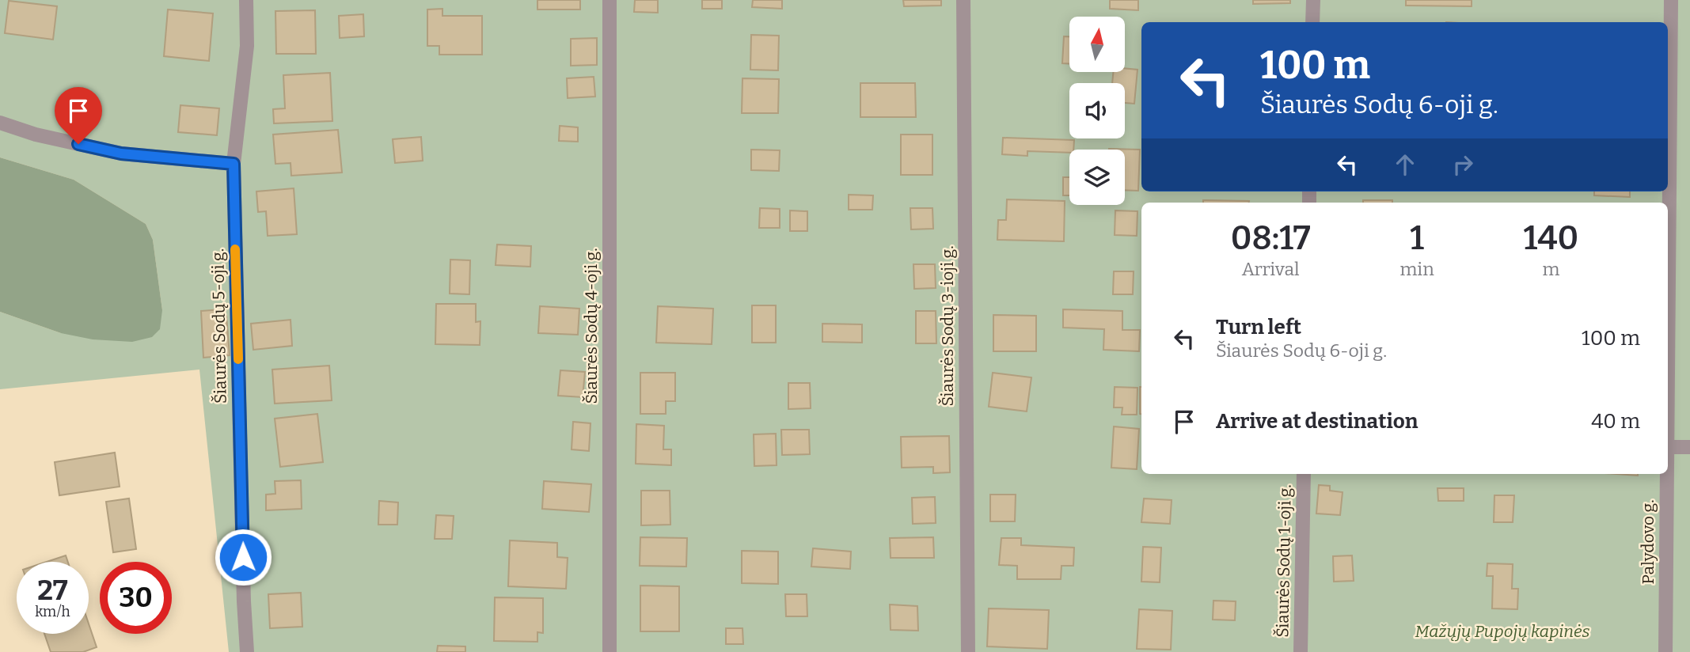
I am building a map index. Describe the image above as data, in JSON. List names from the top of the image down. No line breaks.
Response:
{"streets":{"street":["Šiaurės Sodų 5-oji g.","Šiaurės Sodų 4-oji g.","Šiaurės Sodų 3-ioji g.","Palydovo g.","Šiaurės Sodų 1-oji g."]},"parks":["Mažųjų Pupojų kapinės"],"north":"top","page":{"turn":["100 m","Šiaurės Sodų 6-oji g."],"eta":["08:17","Arrival","1","min","140","m"],"list":[{"name":"Turn left","note":"Šiaurės Sodų 6-oji g.","value":"100 m"},{"name":"Arrive at destination","value":"40 m"}],"speed":"27 km/h","limit":"30"}}
